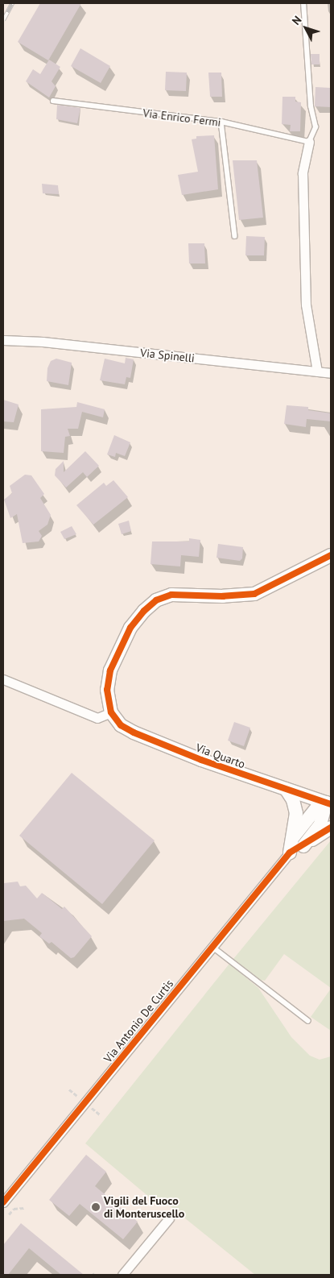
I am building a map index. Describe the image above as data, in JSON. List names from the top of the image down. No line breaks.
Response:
{"streets":{"street":["Via Spinelli","Via Quarto","Via Antonio De Curtis"],"lane":["Via Enrico Fermi"]},"places":["Vigili del Fuoco di Monteruscello"],"north":"top left"}
